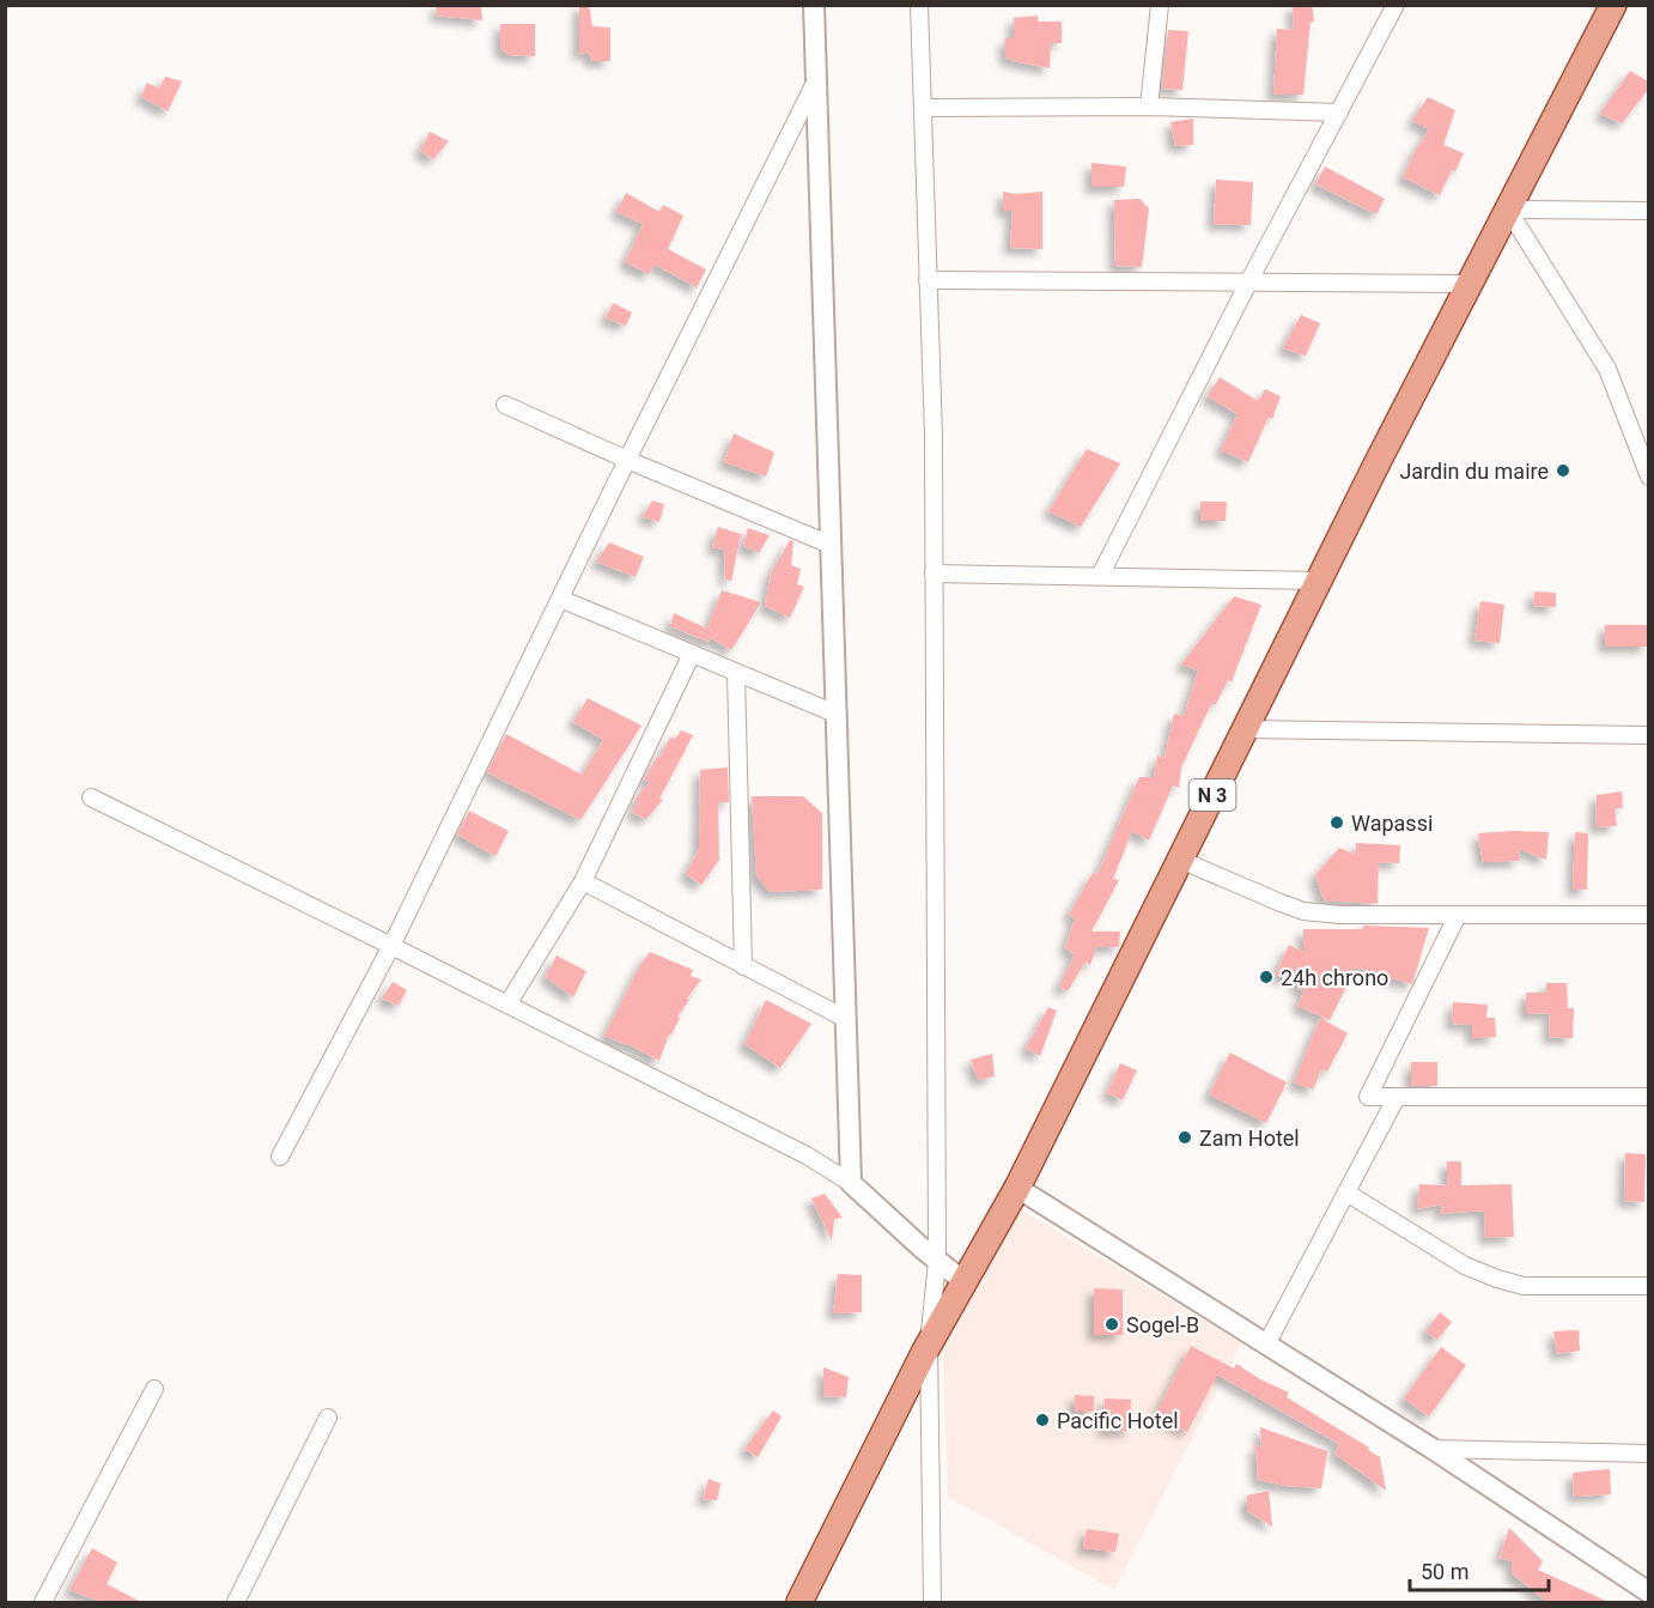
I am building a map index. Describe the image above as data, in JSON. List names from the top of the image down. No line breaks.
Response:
{"streets":{"main road":["N 3"]},"places":["Jardin du maire","Wapassi","24h chrono","Zam Hotel","Sogel-B","Pacific Hotel"],"scale_bar":"50 m"}
